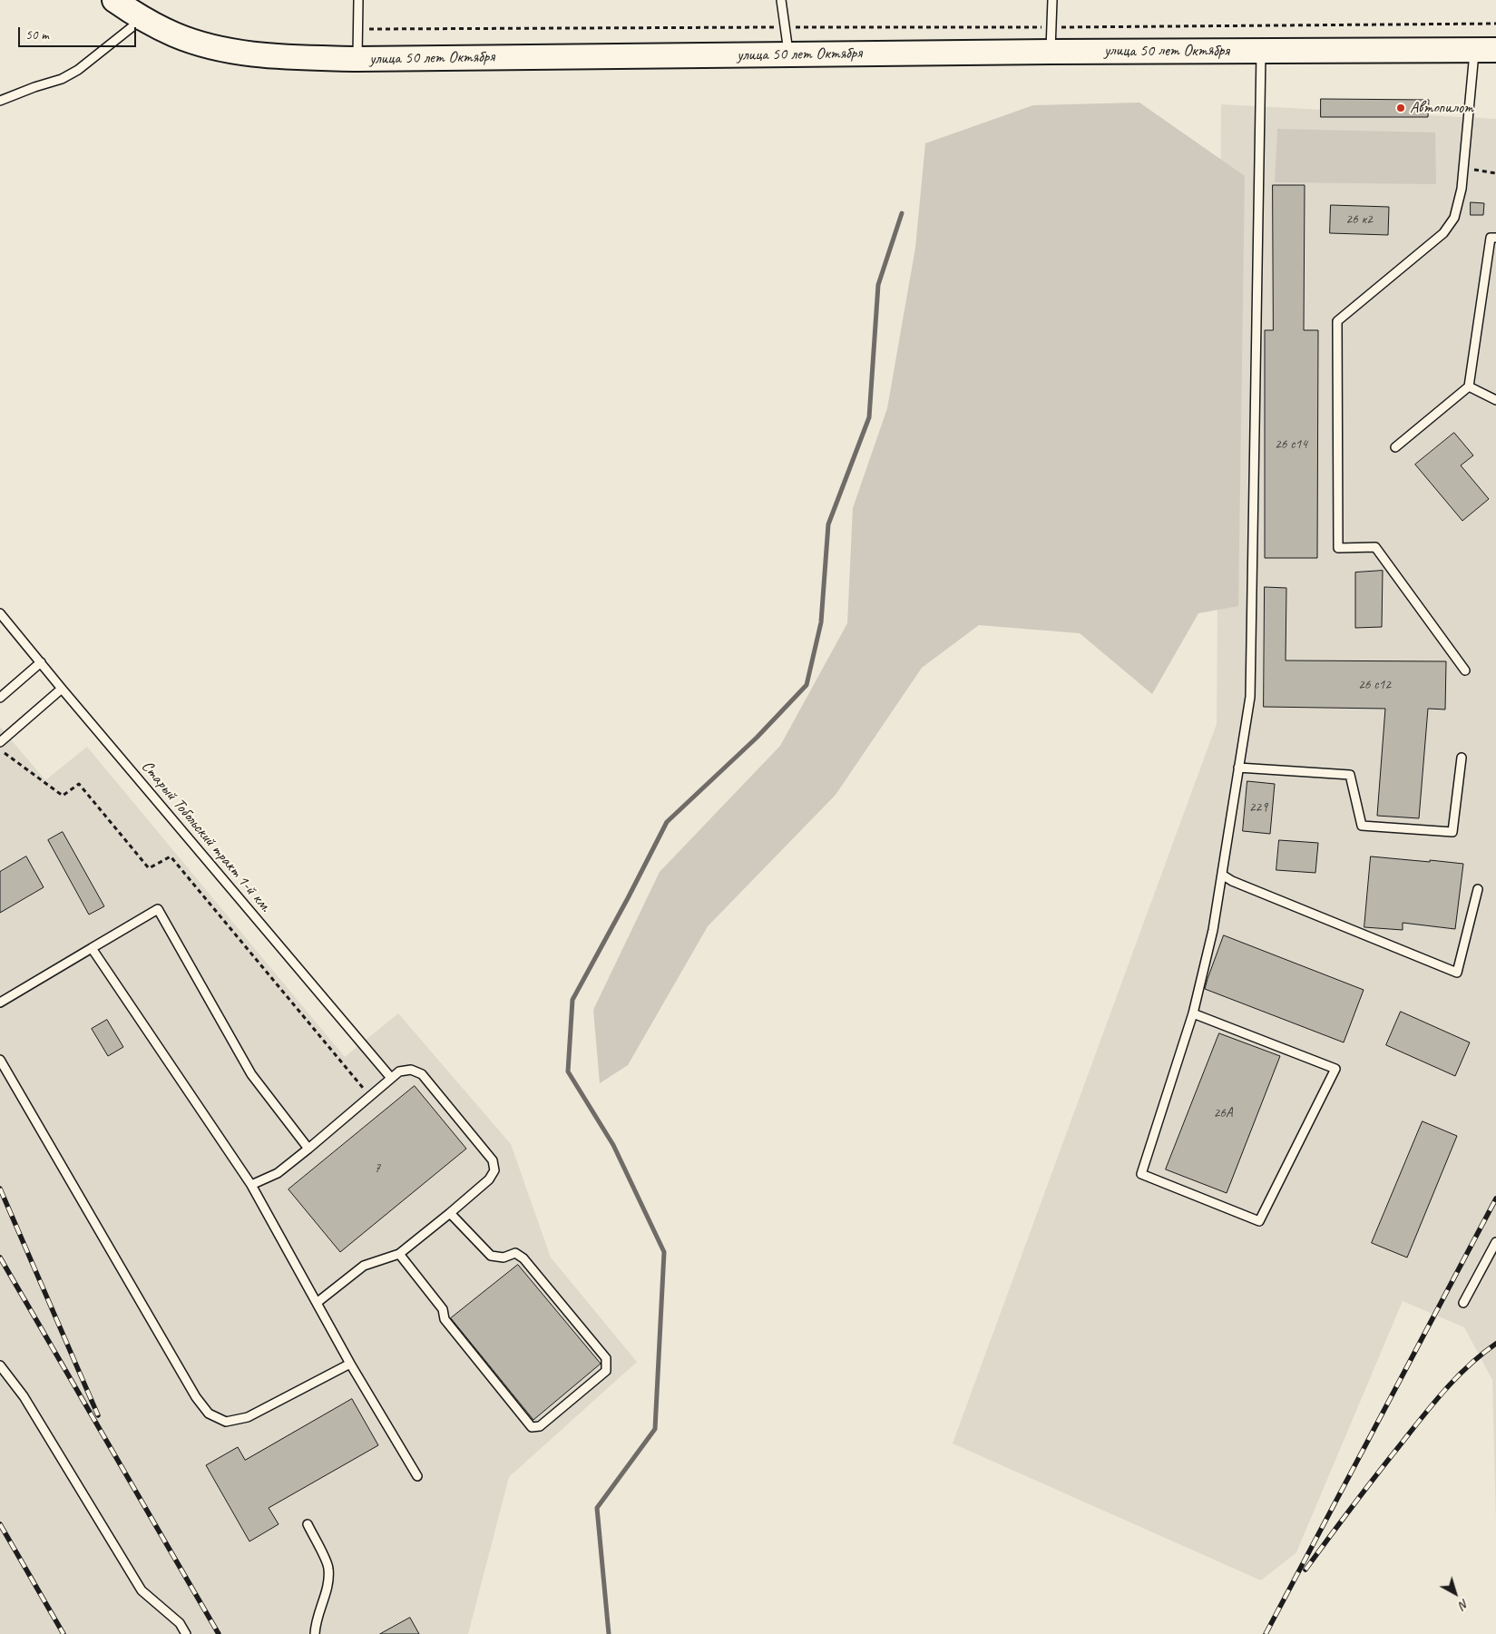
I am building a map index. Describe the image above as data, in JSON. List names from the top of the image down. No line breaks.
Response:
{"streets":{"main road":["улица 50 лет Октября"],"lane":["Старый Тобольский тракт 1-й км."]},"places":["Автопилот"],"house_numbers":["26 к2","26 с14","26 с12","229","26А","7"],"scale_bar":"50 m","north":"bottom right"}
